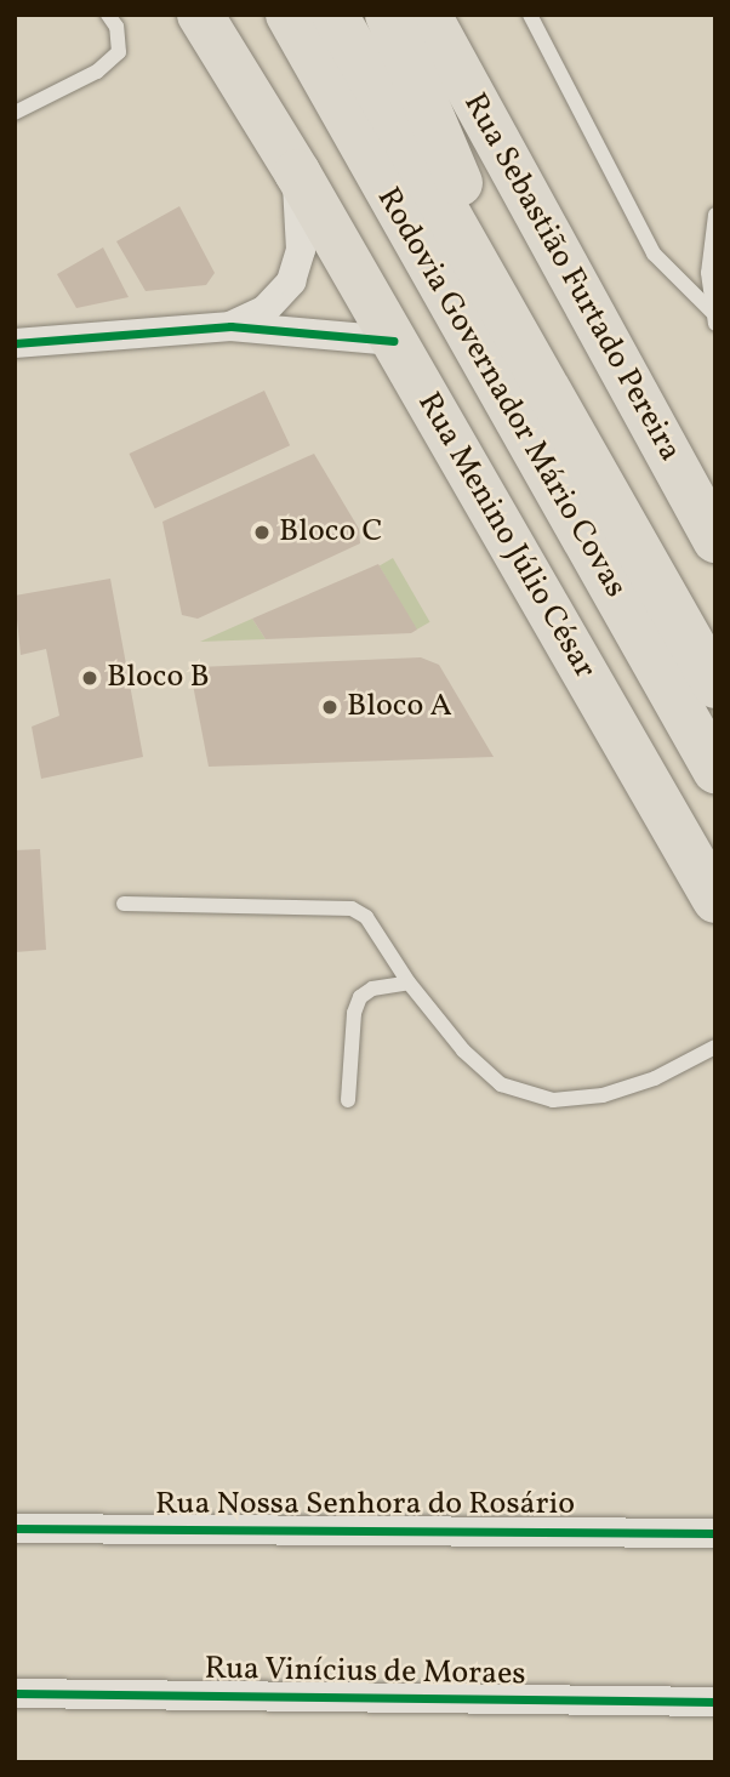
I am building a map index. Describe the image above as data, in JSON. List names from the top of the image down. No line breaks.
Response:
{"streets":{"main road":["Rua Sebastião Furtado Pereira","Rodovia Governador Mário Covas","Rua Menino Júlio César"],"street":["Rua Nossa Senhora do Rosário","Rua Vinícius de Moraes"]},"places":["Bloco C","Bloco B","Bloco A"]}
